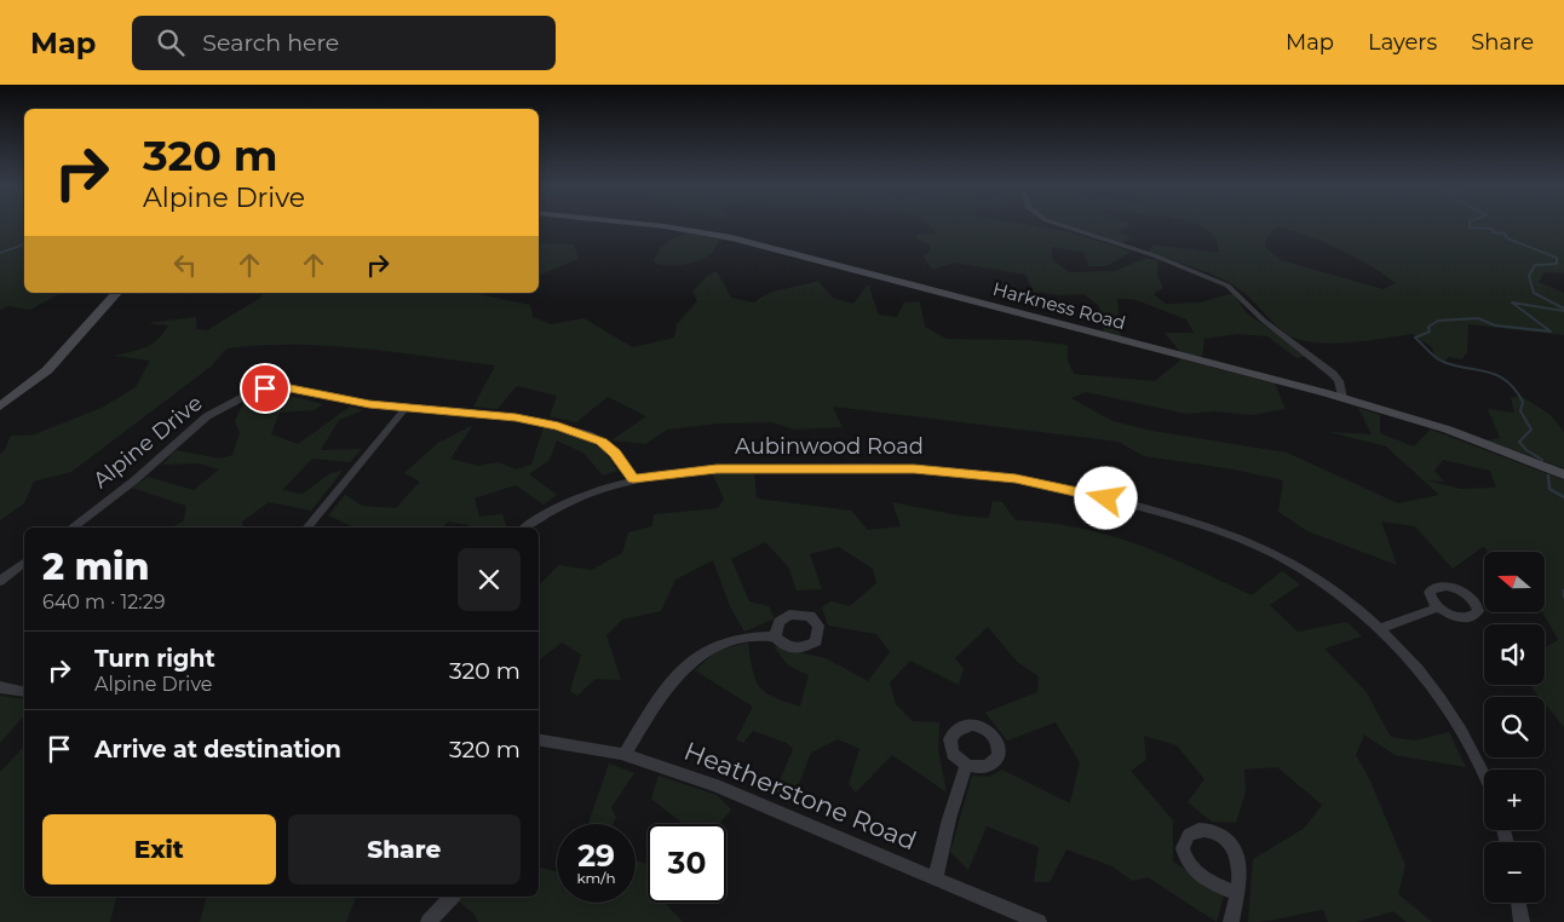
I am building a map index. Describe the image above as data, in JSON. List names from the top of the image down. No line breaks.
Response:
{"streets":{"main road":["Harkness Road"],"street":["Alpine Drive","Aubinwood Road","Heatherstone Road"]},"crossings":[["Alpine Drive","Aubinwood Road"]],"north":"left","page":{"header":"Map","search":"Search here","nav":["Map","Layers","Share"],"turn":["320 m","Alpine Drive"],"heading":["2 min","640 m · 12:29"],"map_buttons":["+","−"],"list":[{"name":"Turn right","note":"Alpine Drive","value":"320 m"},{"name":"Arrive at destination","value":"320 m"}],"buttons":["Exit","Share"],"speed":"29 km/h","limit":"30"}}
